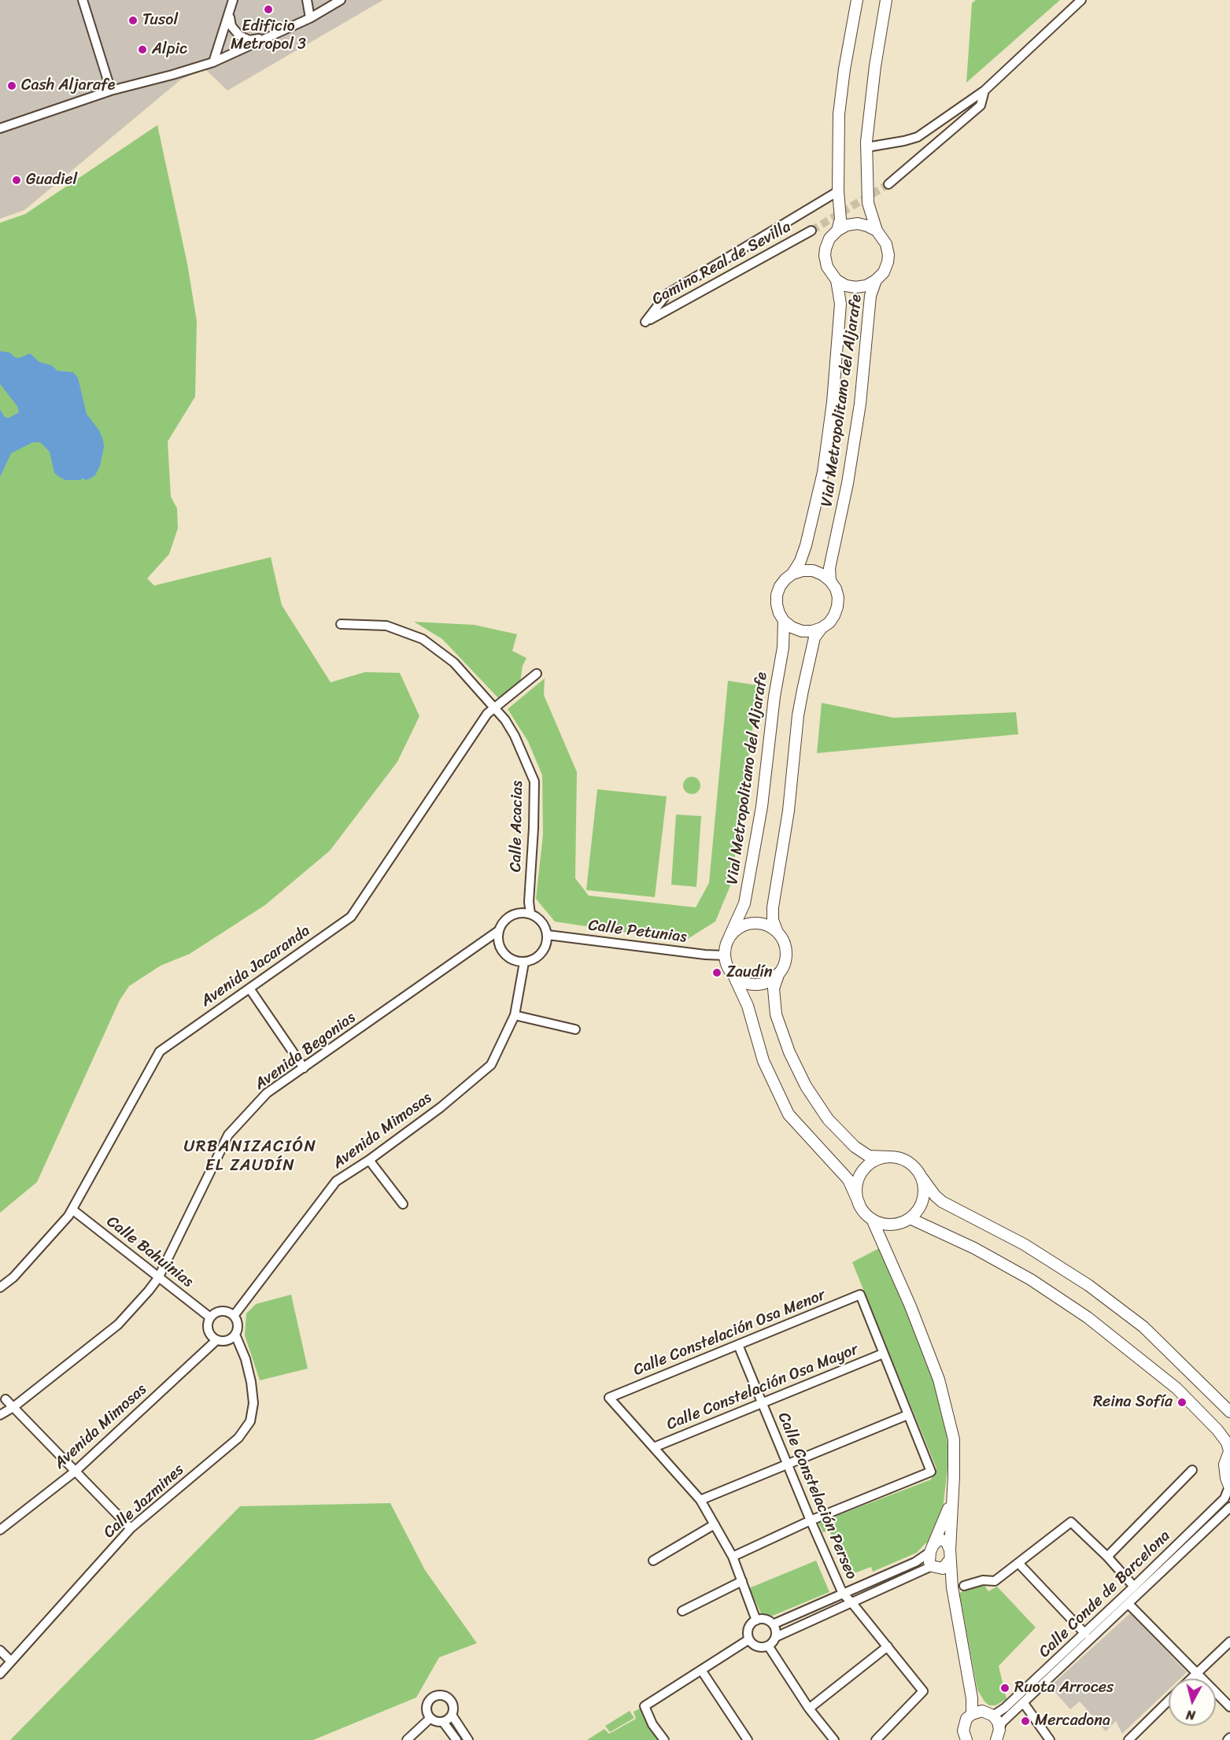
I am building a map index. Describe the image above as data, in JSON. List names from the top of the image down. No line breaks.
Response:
{"streets":{"main road":["Vial Metropolitano del Aljarafe"],"street":["Camino Real de Sevilla","Calle Acacias","Calle Petunias","Avenida Jacaranda","Avenida Begonias","Avenida Mimosas","Calle Bahuinias","Calle Constelación Osa Menor","Calle Constelación Osa Mayor","Calle Constelación Perseo","Calle Jazmines","Calle Conde de Barcelona"]},"crossings":[["Camino Real de Sevilla","Vial Metropolitano del Aljarafe"],["Vial Metropolitano del Aljarafe","Calle Petunias"],["Calle Acacias","Calle Petunias"],["Calle Acacias","Avenida Jacaranda"],["Calle Acacias","Avenida Begonias"],["Calle Acacias","Avenida Mimosas"],["Calle Petunias","Avenida Begonias"],["Calle Petunias","Avenida Mimosas"],["Avenida Jacaranda","Calle Bahuinias"],["Avenida Begonias","Avenida Mimosas"],["Avenida Begonias","Calle Bahuinias"],["Avenida Mimosas","Calle Bahuinias"],["Avenida Mimosas","Calle Jazmines"],["Calle Bahuinias","Calle Jazmines"],["Calle Constelación Osa Menor","Calle Constelación Osa Mayor"],["Calle Constelación Osa Menor","Calle Constelación Perseo"],["Calle Constelación Osa Mayor","Calle Constelación Perseo"]],"districts":["URBANIZACIÓN EL ZAUDÍN"],"places":["Edificio Metropol 3","Tusol","Alpic","Cash Aljarafe","Guadiel","Zaudín","Reina Sofía","Ruota Arroces","Mercadona"],"north":"bottom"}
